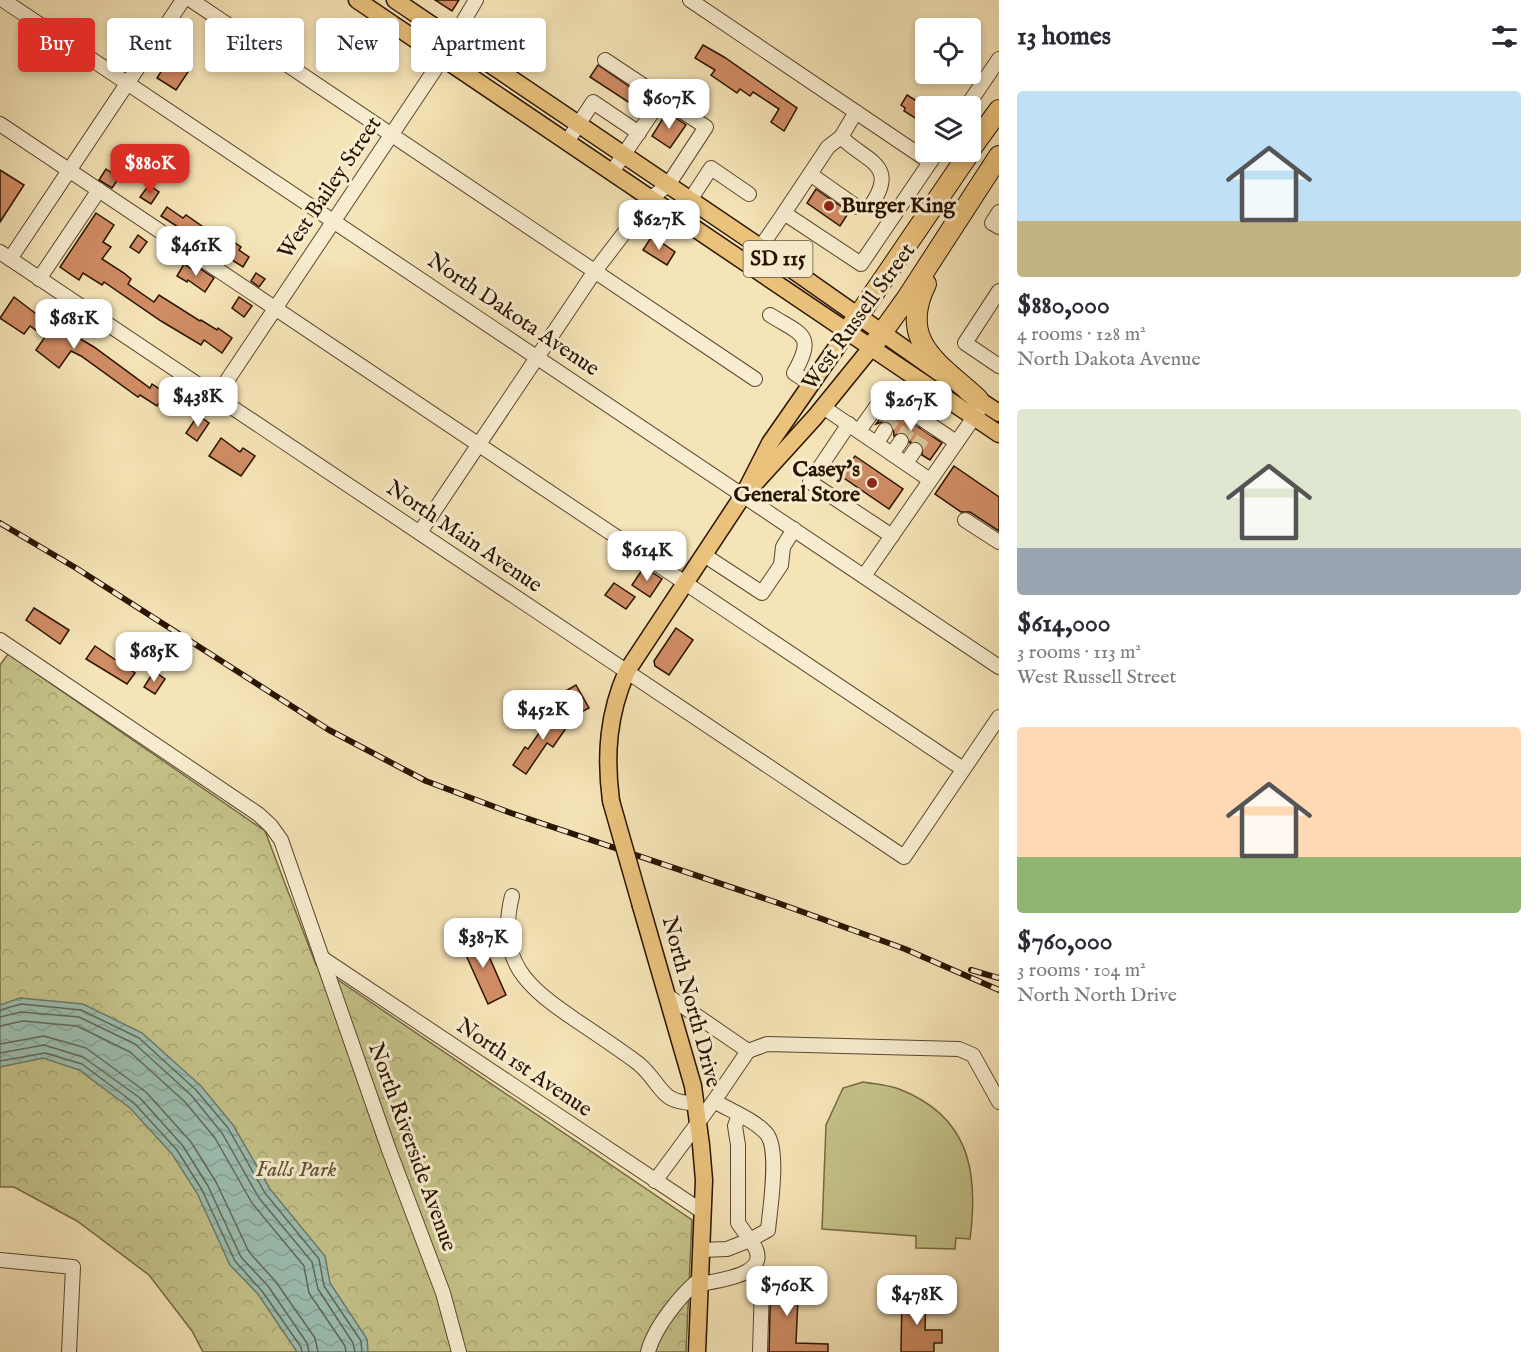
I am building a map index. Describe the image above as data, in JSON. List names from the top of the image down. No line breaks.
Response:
{"streets":{"highway":["West Russell Street"],"main road":["SD 115","North North Drive"],"street":["West Bailey Street","North Dakota Avenue","North Main Avenue","North 1st Avenue","North Riverside Avenue"]},"crossings":[["West Bailey Street","North Dakota Avenue"],["West Bailey Street","North Main Avenue"],["SD 115","West Russell Street"],["North Dakota Avenue","West Russell Street"],["West Russell Street","North Main Avenue"],["West Russell Street","North North Drive"],["North Main Avenue","North North Drive"],["North North Drive","North 1st Avenue"],["North 1st Avenue","North Riverside Avenue"]],"parks":["Falls Park"],"places":["Burger King","Casey's General Store"],"page":{"heading":"13 homes","chip":["Buy","Rent","Filters","New","Apartment"],"list":[{"name":"$880,000","note":"4 rooms · 128 m² · North Dakota Avenue"},{"name":"$614,000","note":"3 rooms · 113 m² · West Russell Street"},{"name":"$760,000","note":"3 rooms · 104 m² · North North Drive"}],"price":["$607K","$880K","$627K","$461K","$681K","$438K","$267K","$614K","$685K","$452K","$387K","$760K","$478K"]}}
